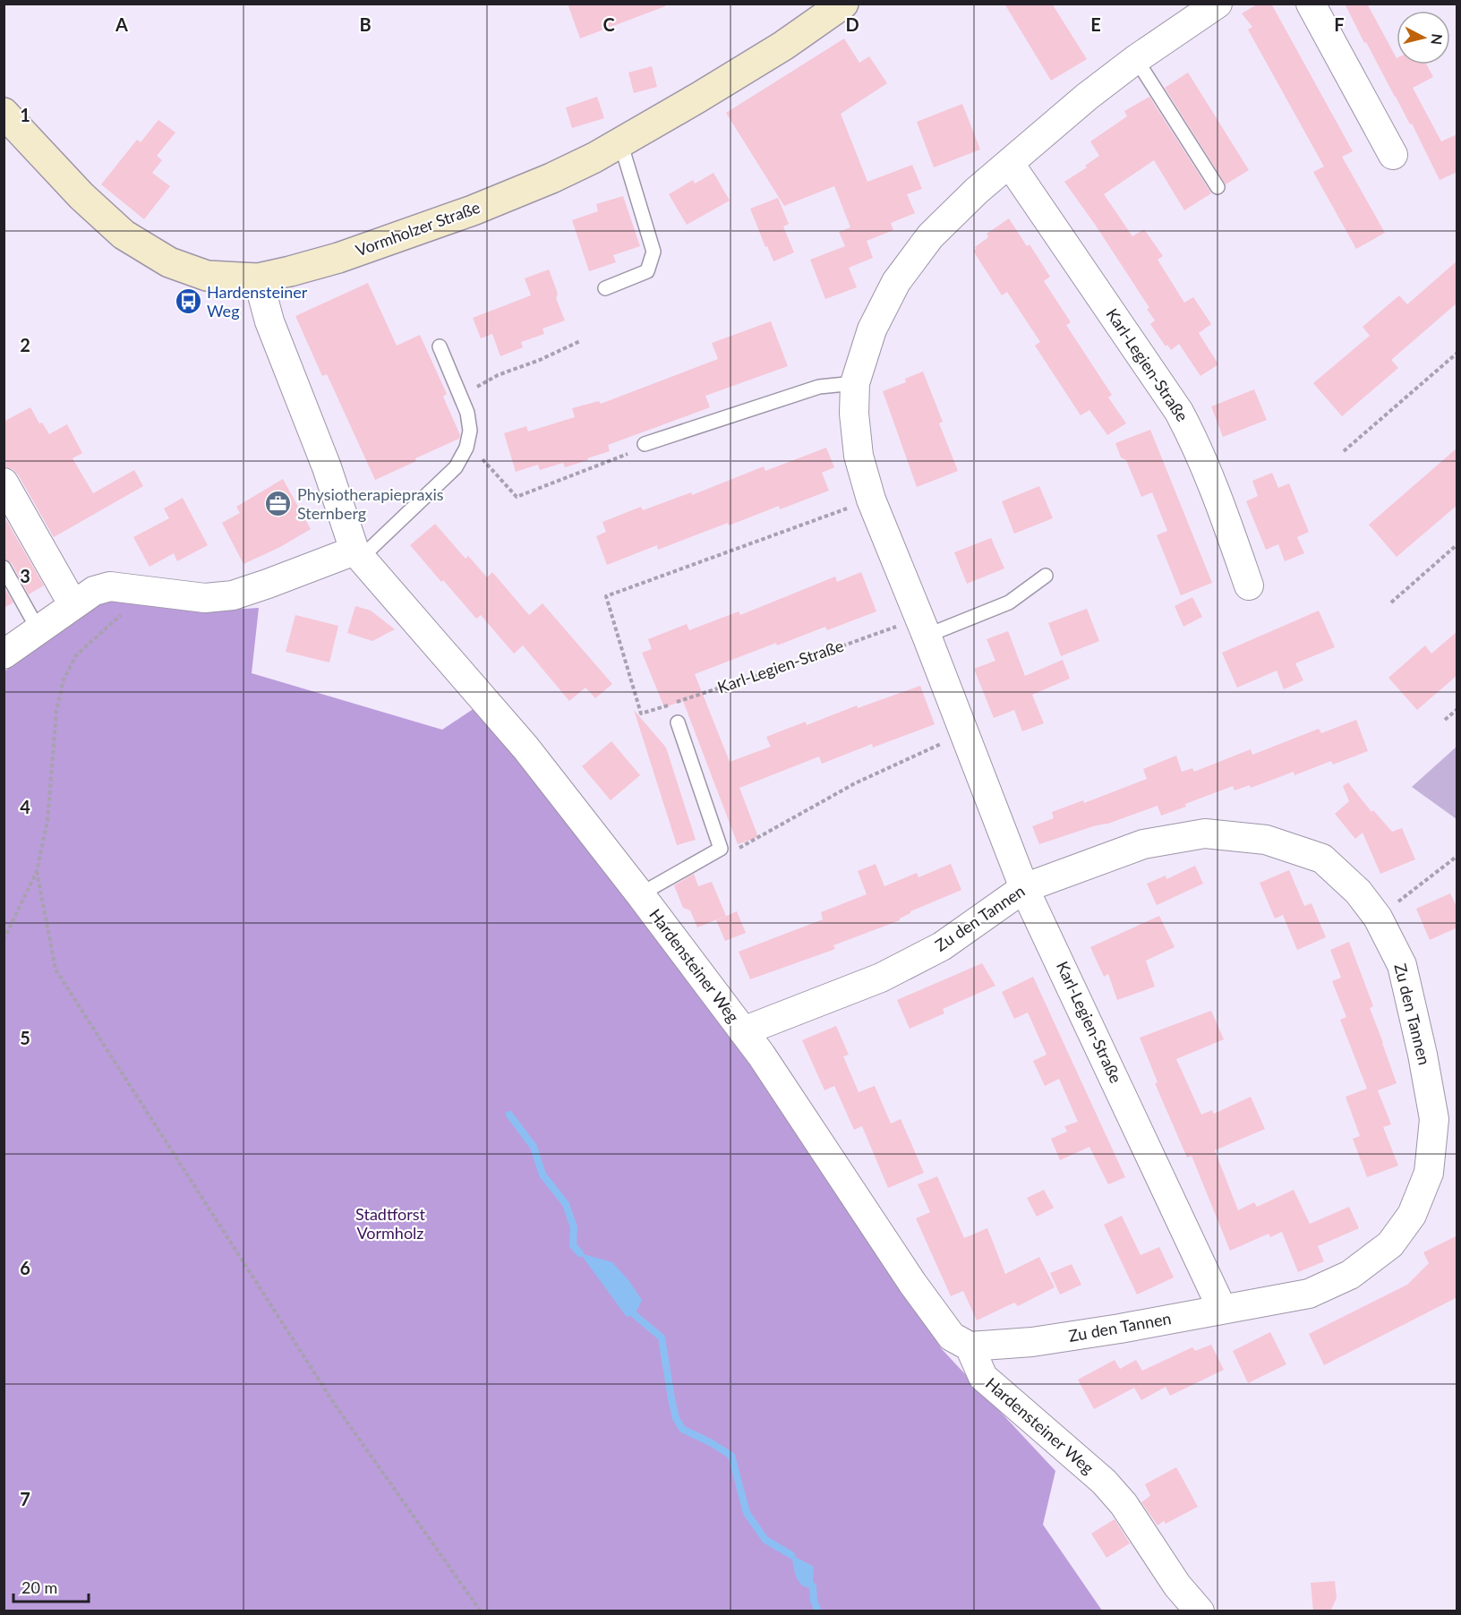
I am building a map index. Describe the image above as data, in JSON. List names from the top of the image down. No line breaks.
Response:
{"streets":{"main road":["Vormholzer Straße"],"street":["Karl-Legien-Straße","Zu den Tannen","Hardensteiner Weg"]},"crossings":[["Vormholzer Straße","Hardensteiner Weg"],["Karl-Legien-Straße","Zu den Tannen"],["Zu den Tannen","Hardensteiner Weg"]],"parks":["Stadtforst Vormholz"],"places":{"bus stop":["Hardensteiner Weg"],"office":["Physiotherapiepraxis Sternberg"]},"scale_bar":"20 m","north":"right","grid":{"columns":["A","B","C","D","E","F"],"rows":["1","2","3","4","5","6","7"]}}
